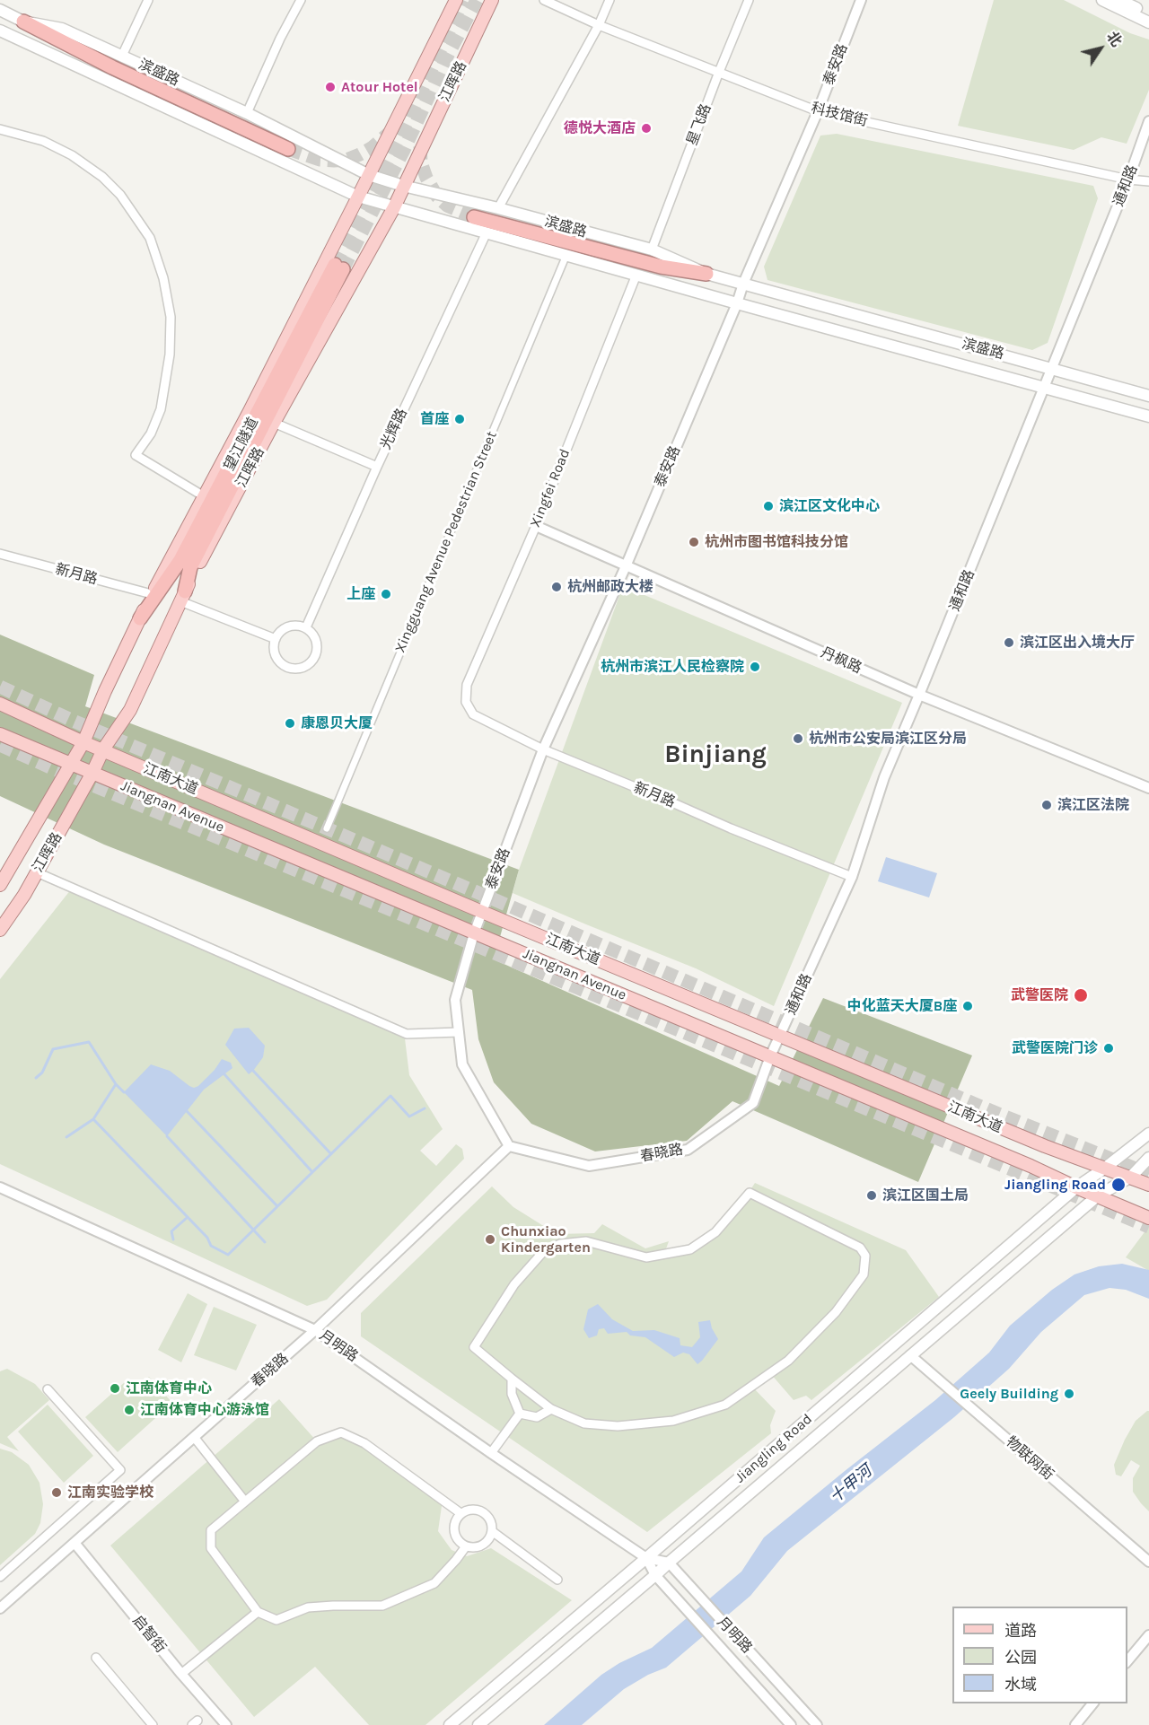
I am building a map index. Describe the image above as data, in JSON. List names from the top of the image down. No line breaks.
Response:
{"streets":{"highway":["望江隧道"],"main road":["滨盛路","江晖路","江南大道","Jiangnan Avenue","Jiangling Road"],"street":["泰安路","科技馆街","星飞路","通和路","光辉路","Xingfei Road","Xingguang Avenue Pedestrian Street","新月路","丹枫路","春晓路","月明路","物联网街","启智街"]},"crossings":[["泰安路","滨盛路"],["泰安路","科技馆街"],["泰安路","新月路"],["泰安路","丹枫路"],["泰安路","江南大道"],["泰安路","Jiangnan Avenue"],["滨盛路","江晖路"],["滨盛路","星飞路"],["滨盛路","通和路"],["滨盛路","光辉路"],["滨盛路","Xingfei Road"],["滨盛路","Xingguang Avenue Pedestrian Street"],["江晖路","望江隧道"],["江晖路","新月路"],["江晖路","江南大道"],["江晖路","Jiangnan Avenue"],["科技馆街","星飞路"],["科技馆街","通和路"],["通和路","新月路"],["通和路","丹枫路"],["通和路","江南大道"],["通和路","Jiangnan Avenue"],["通和路","春晓路"],["Xingfei Road","新月路"],["Xingfei Road","丹枫路"],["江南大道","Jiangling Road"],["Jiangnan Avenue","春晓路"],["Jiangnan Avenue","Jiangling Road"],["春晓路","月明路"],["春晓路","启智街"],["月明路","Jiangling Road"],["Jiangling Road","物联网街"]],"districts":["Binjiang"],"water":["十甲河"],"places":["Atour Hotel","德悦大酒店","首座","滨江区文化中心","杭州市图书馆科技分馆","杭州邮政大楼","上座","滨江区出入境大厅","杭州市滨江人民检察院","康恩贝大厦","杭州市公安局滨江区分局","滨江区法院","武警医院","中化蓝天大厦B座","武警医院门诊","Jiangling Road","滨江区国土局","Chunxiao Kindergarten","江南体育中心","Geely Building","江南体育中心游泳馆","江南实验学校"],"legend":["道路","公园","水域"],"north":"top right"}
